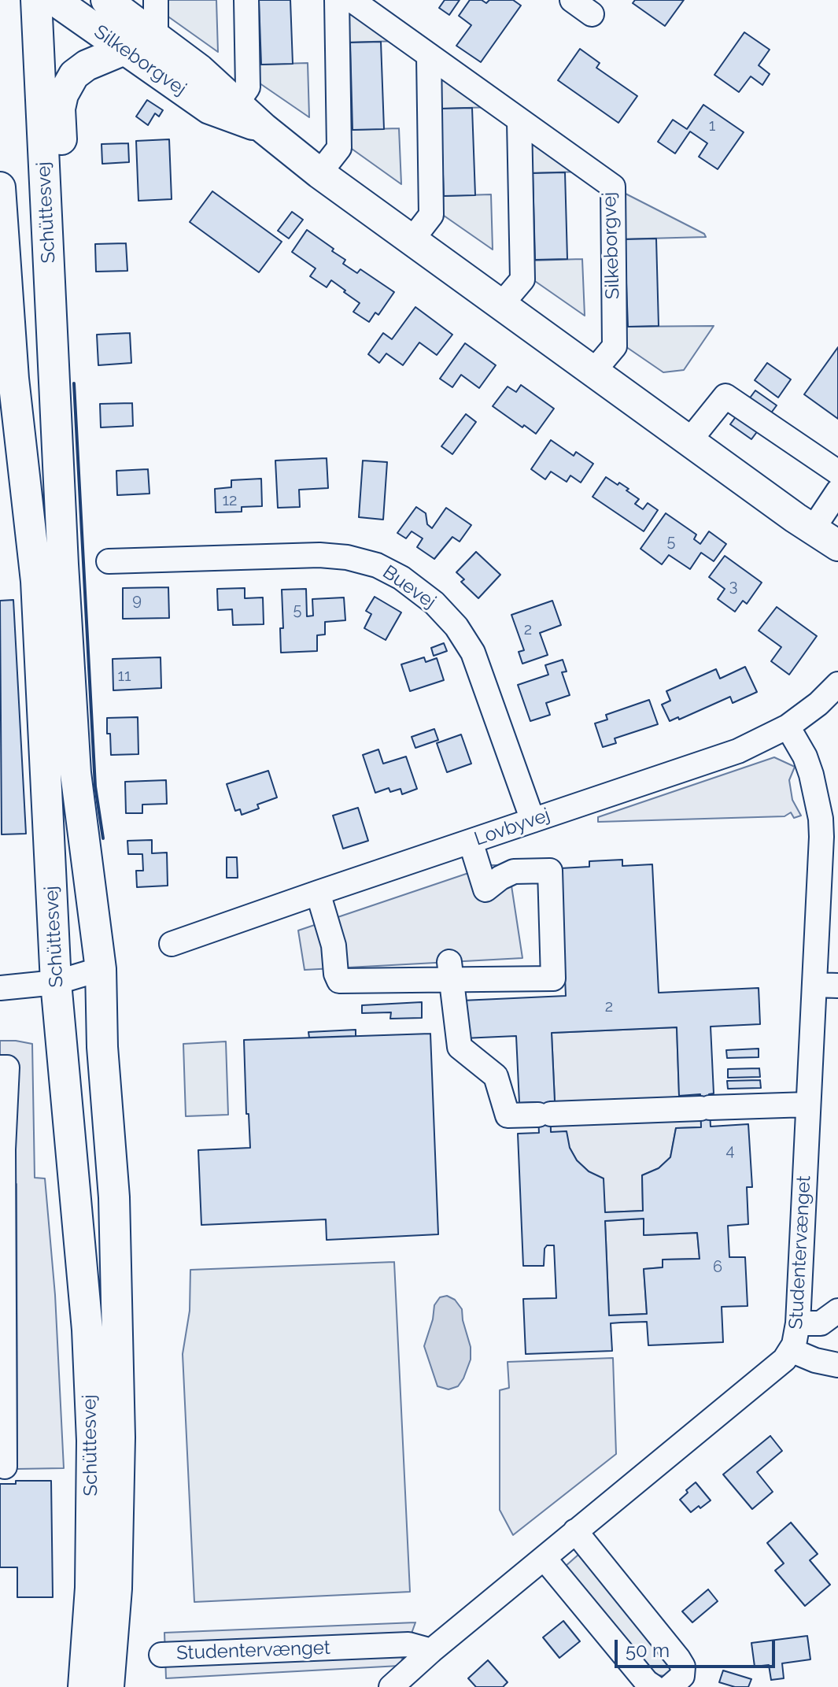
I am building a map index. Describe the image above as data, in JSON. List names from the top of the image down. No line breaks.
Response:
{"streets":{"main road":["Silkeborgvej","Schüttesvej"],"street":["Buevej","Lovbyvej","Studentervænget"]},"crossings":[["Silkeborgvej","Schüttesvej"],["Buevej","Lovbyvej"],["Lovbyvej","Studentervænget"]],"house_numbers":["1","12","5","3","9","5","2","11","2","4","6"],"scale_bar":"50 m"}
